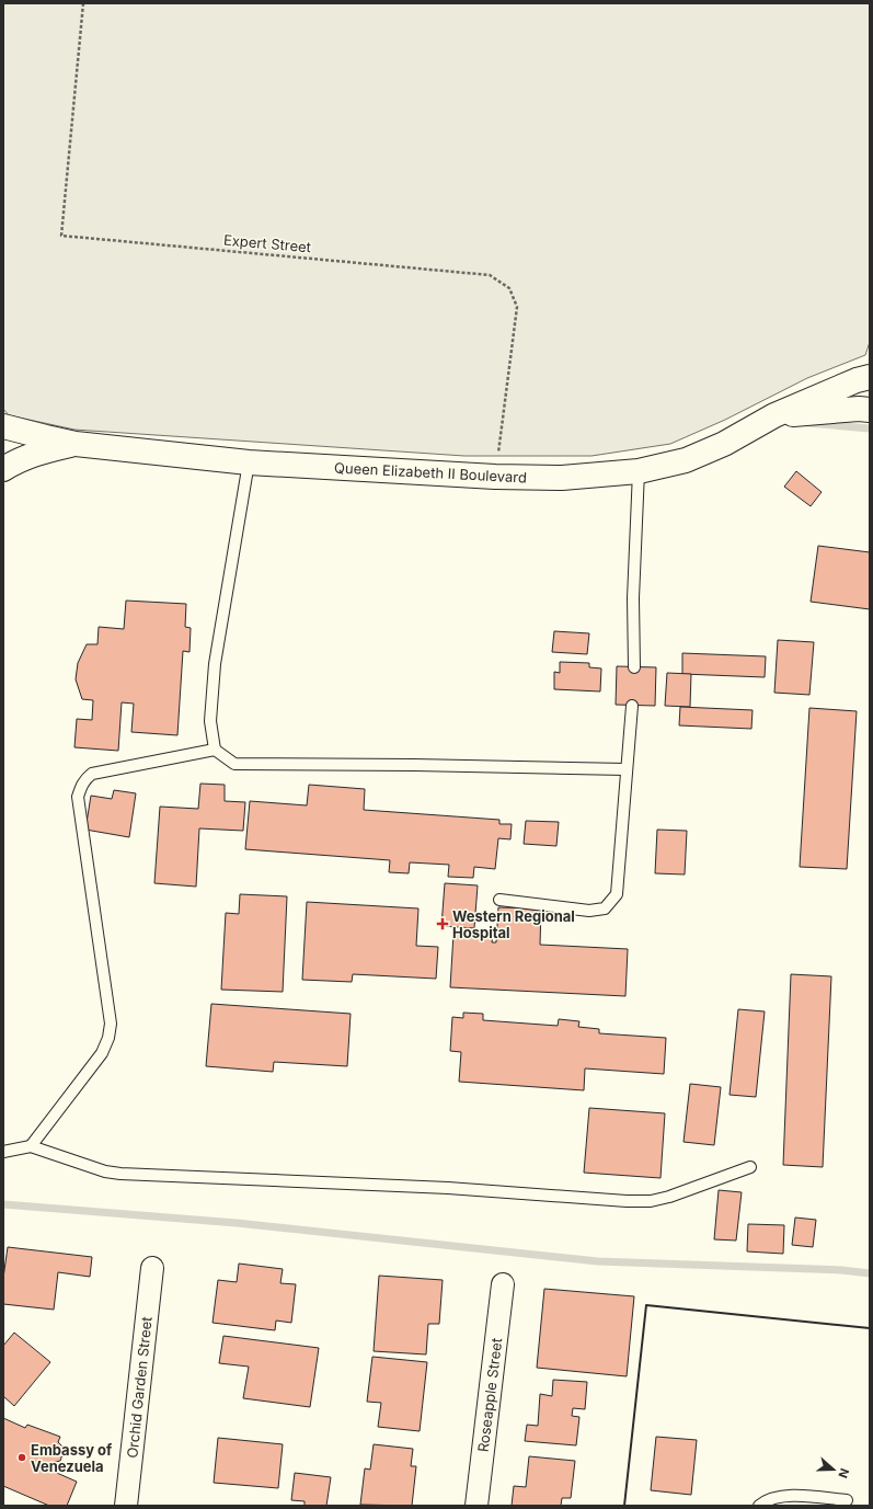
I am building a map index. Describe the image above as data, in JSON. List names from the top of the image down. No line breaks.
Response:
{"streets":{"street":["Queen Elizabeth II Boulevard","Orchid Garden Street","Roseapple Street"],"path":["Expert Street"]},"crossings":[["Expert Street","Queen Elizabeth II Boulevard"]],"places":{"health":["Western Regional Hospital"],"other":["Embassy of Venezuela"]},"north":"right"}
